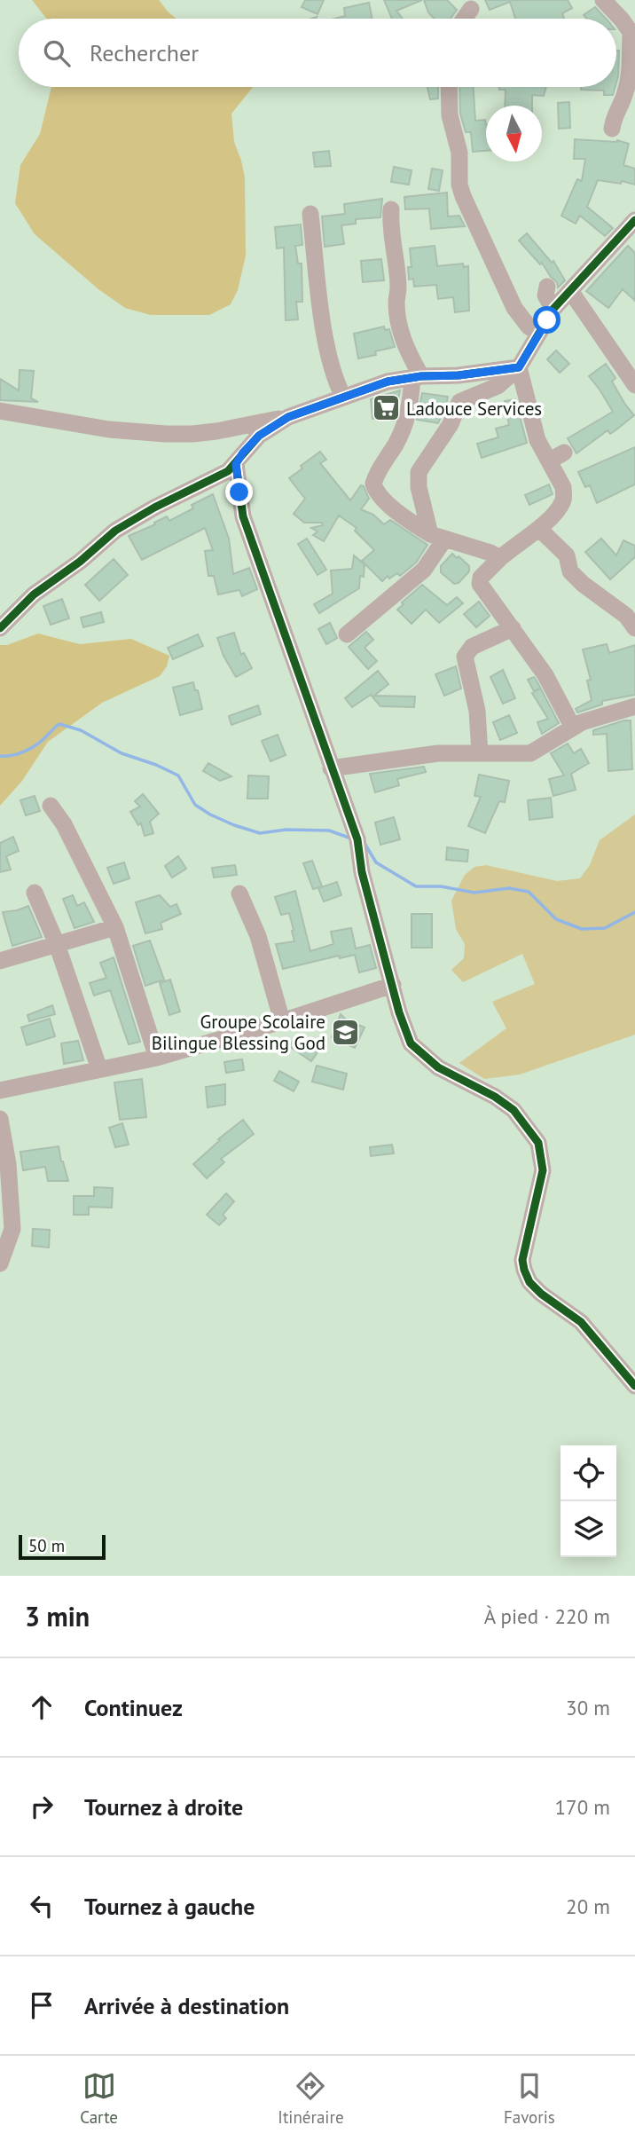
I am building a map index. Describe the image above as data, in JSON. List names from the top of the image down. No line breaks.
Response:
{"places":{"supermarket":["Ladouce Services"],"school or university":["Groupe Scolaire Bilingue Blessing God"]},"scale_bar":"50 m","north":"bottom","page":{"search":"Rechercher","scale":"50 m","heading":["3 min","À pied · 220 m"],"list":[["Continuez","30 m"],["Tournez à droite","170 m"],["Tournez à gauche","20 m"],"Arrivée à destination"],"nav":["Carte","Itinéraire","Favoris"]}}
